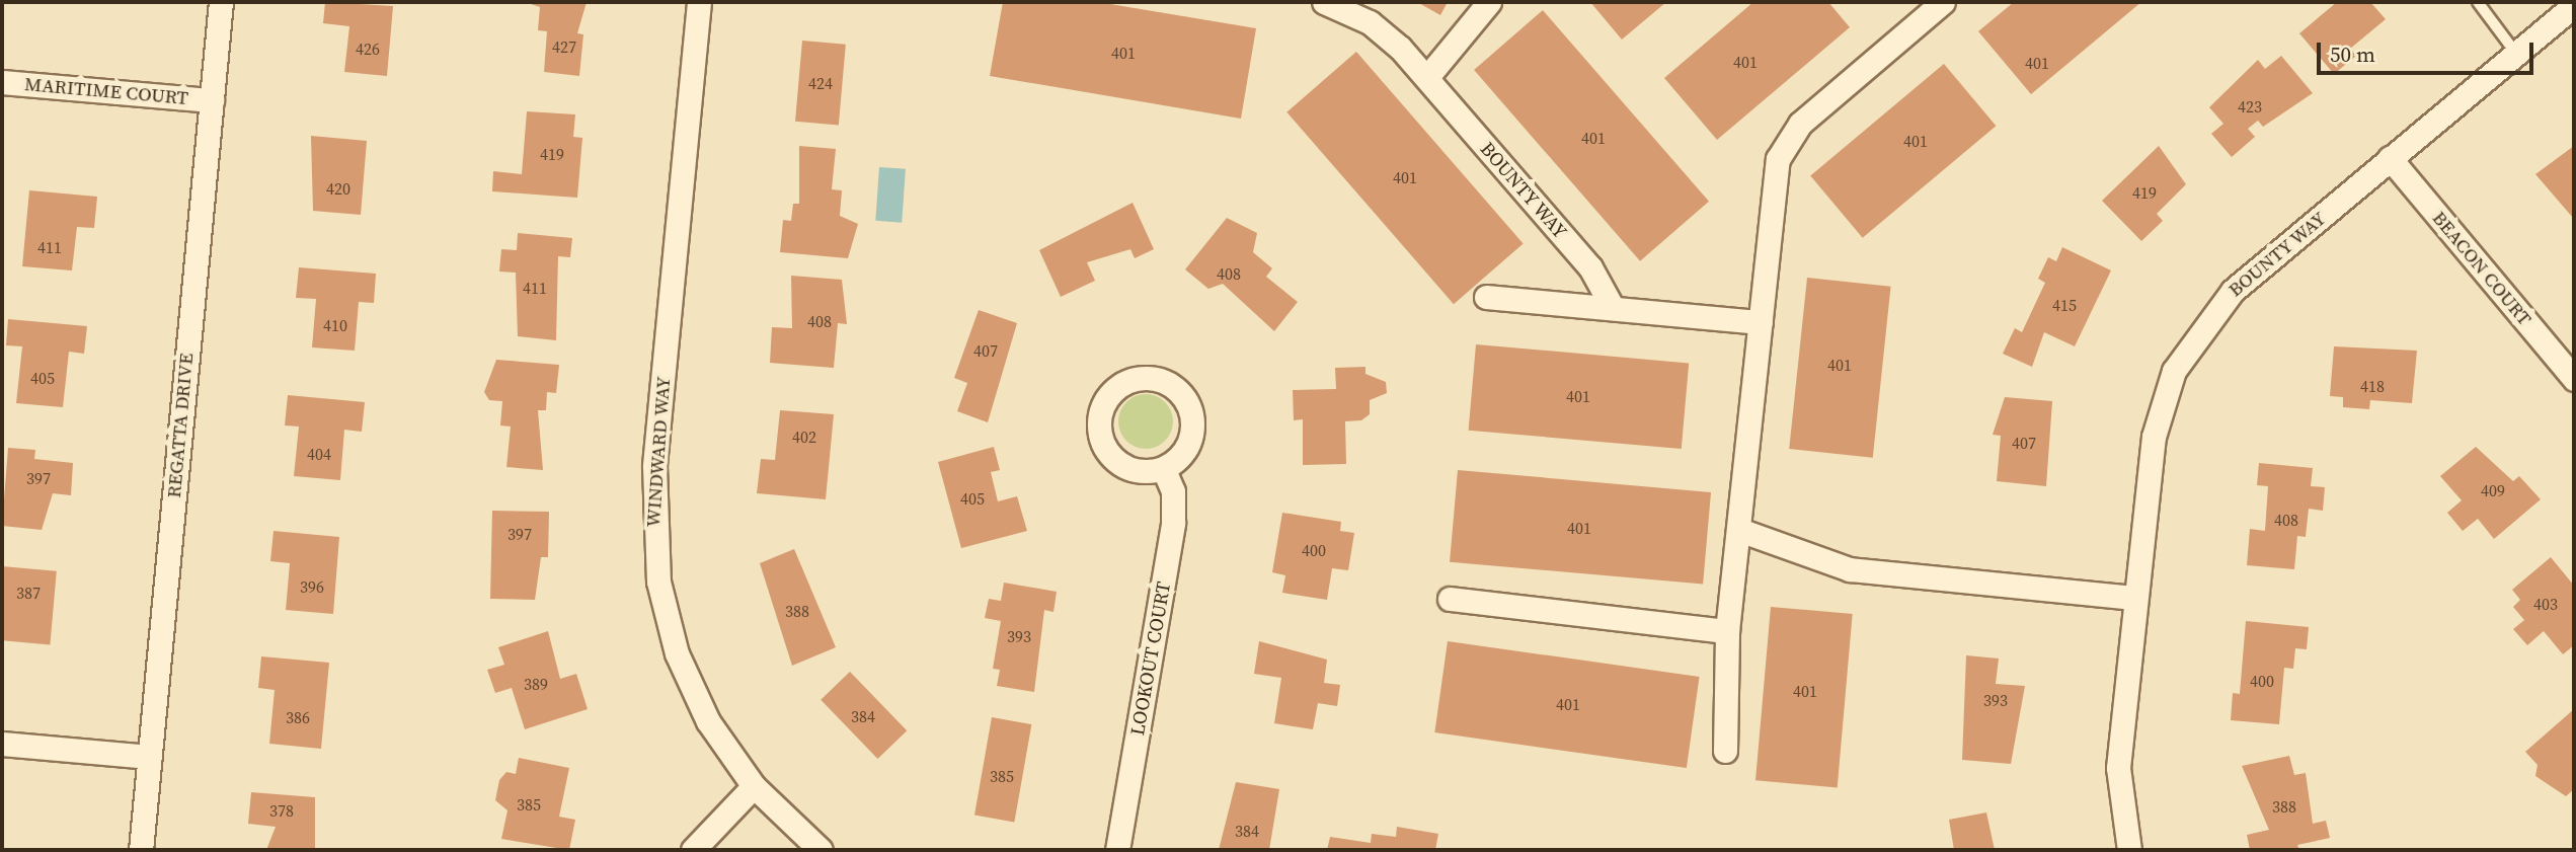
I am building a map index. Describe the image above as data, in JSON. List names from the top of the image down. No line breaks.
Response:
{"streets":{"street":["MARITIME COURT","BOUNTY WAY","BEACON COURT","REGATTA DRIVE","WINDWARD WAY","LOOKOUT COURT"]},"crossings":[["MARITIME COURT","REGATTA DRIVE"],["BOUNTY WAY","BEACON COURT"]],"house_numbers":["427","426","401","401","401","424","423","401","401","419","401","420","419","411","408","411","415","408","410","407","401","405","418","401","402","407","404","397","409","405","408","401","397","400","396","387","403","388","393","400","389","401","393","401","384","386","385","385","388","378","384"],"scale_bar":"50 m"}
